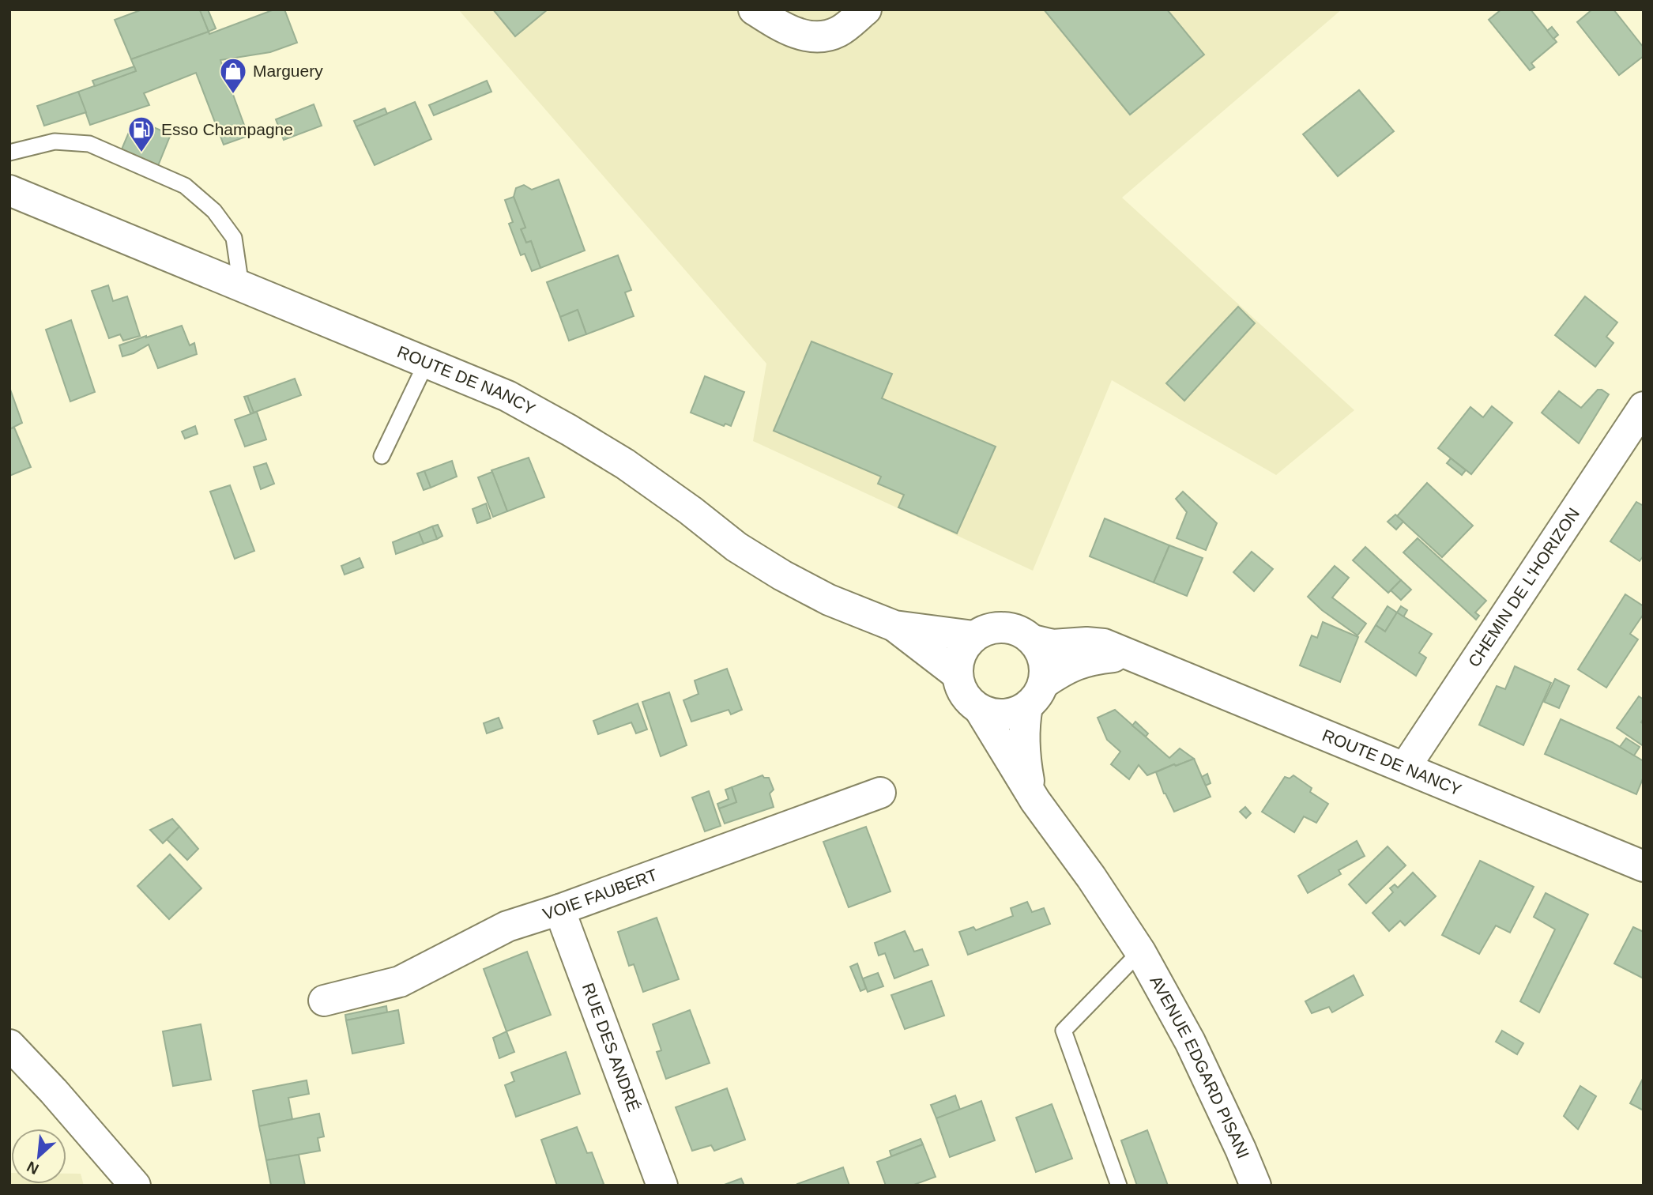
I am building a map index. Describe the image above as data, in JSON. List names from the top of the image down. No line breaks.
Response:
{"streets":{"main road":["ROUTE DE NANCY","CHEMIN DE L'HORIZON","VOIE FAUBERT","RUE DES ANDRÉ","AVENUE EDGARD PISANI"]},"crossings":[["ROUTE DE NANCY","CHEMIN DE L'HORIZON"],["ROUTE DE NANCY","AVENUE EDGARD PISANI"],["VOIE FAUBERT","RUE DES ANDRÉ"]],"places":{"shop":["Marguery"],"fuel station":["Esso Champagne"]},"north":"bottom left"}
